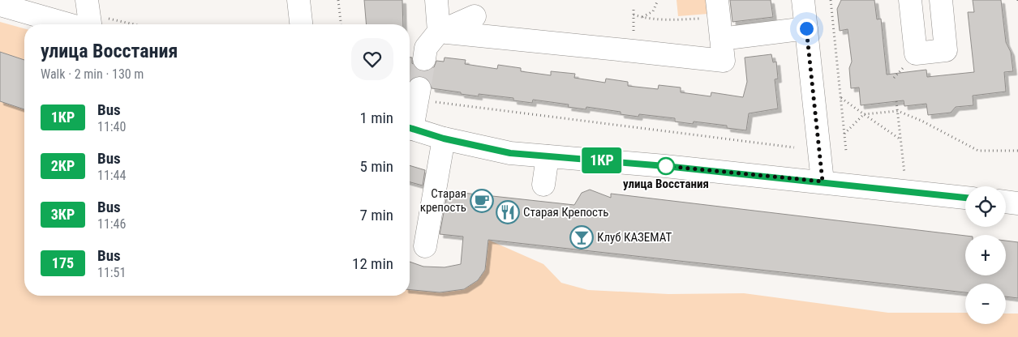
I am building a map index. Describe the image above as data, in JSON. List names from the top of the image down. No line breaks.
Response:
{"places":{"other":["улица Восстания"],"cafe":["Старая крепость"],"restaurant":["Старая Крепость"],"bar":["Клуб КАЗЕМАТ"]},"lines":["bus line 1КР"],"page":{"on_map":"1КР","heading":["улица Восстания","Walk · 2 min · 130 m"],"list":[{"mark":"1КР","name":"Bus","note":"11:40","value":"1 min"},{"mark":"2КР","name":"Bus","note":"11:44","value":"5 min"},{"mark":"3КР","name":"Bus","note":"11:46","value":"7 min"},{"mark":"175","name":"Bus","note":"11:51","value":"12 min"}],"map_buttons":["+","−"]}}
